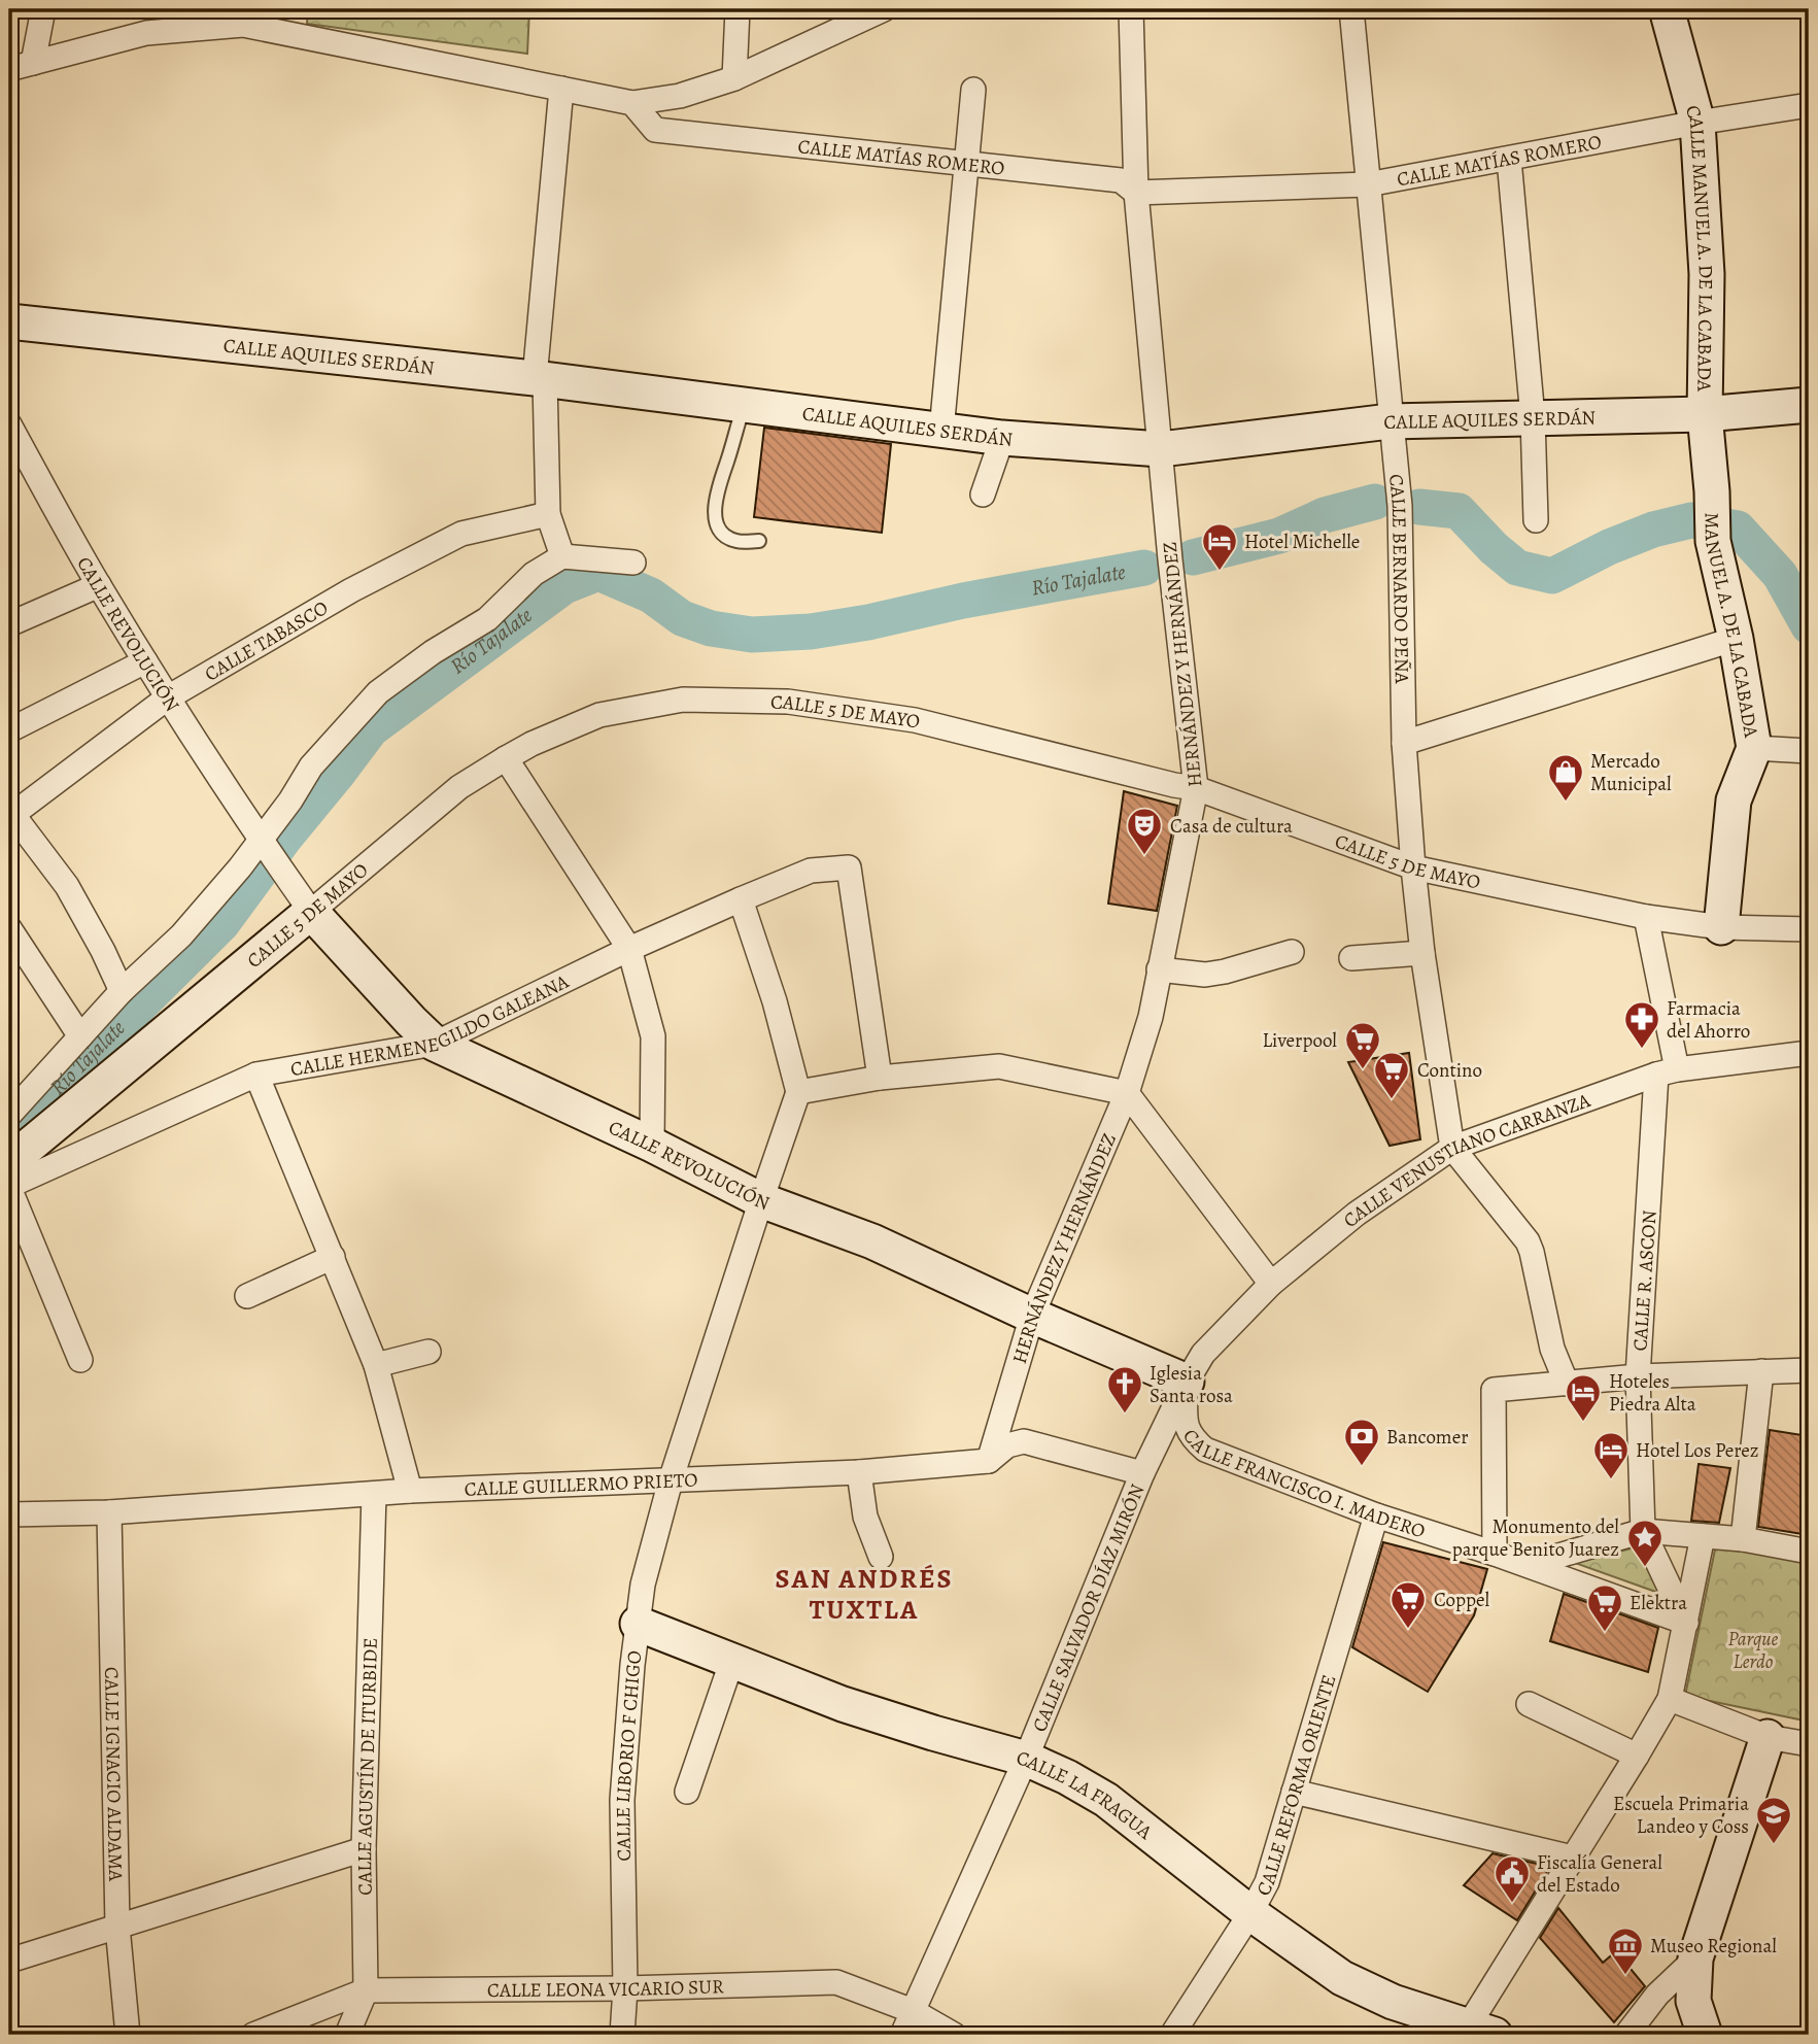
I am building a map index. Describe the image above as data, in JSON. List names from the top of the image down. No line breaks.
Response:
{"streets":{"street":["CALLE MATÍAS ROMERO","CALLE MANUEL A. DE LA CABADA","CALLE AQUILES SERDÁN","CALLE BERNARDO PEÑA","MANUEL A. DE LA CABADA","CALLE REVOLUCIÓN","CALLE TABASCO","HERNÁNDEZ Y HERNÁNDEZ","CALLE 5 DE MAYO","CALLE HERMENEGILDO GALEANA","CALLE VENUSTIANO CARRANZA","CALLE R. ASCON","CALLE FRANCISCO I. MADERO","CALLE GUILLERMO PRIETO","CALLE SALVADOR DÍAZ MIRÓN","CALLE LIBORIO F CHIGO","CALLE AGUSTÍN DE ITURBIDE","CALLE IGNACIO ALDAMA","CALLE REFORMA ORIENTE","CALLE LA FRAGUA","CALLE LEONA VICARIO SUR"]},"crossings":[["CALLE MATÍAS ROMERO","CALLE MANUEL A. DE LA CABADA"],["CALLE MATÍAS ROMERO","CALLE BERNARDO PEÑA"],["CALLE MATÍAS ROMERO","HERNÁNDEZ Y HERNÁNDEZ"],["CALLE MANUEL A. DE LA CABADA","CALLE AQUILES SERDÁN"],["CALLE MANUEL A. DE LA CABADA","MANUEL A. DE LA CABADA"],["CALLE AQUILES SERDÁN","CALLE BERNARDO PEÑA"],["CALLE AQUILES SERDÁN","HERNÁNDEZ Y HERNÁNDEZ"],["CALLE BERNARDO PEÑA","CALLE 5 DE MAYO"],["CALLE BERNARDO PEÑA","CALLE VENUSTIANO CARRANZA"],["MANUEL A. DE LA CABADA","CALLE 5 DE MAYO"],["CALLE REVOLUCIÓN","CALLE TABASCO"],["CALLE REVOLUCIÓN","HERNÁNDEZ Y HERNÁNDEZ"],["CALLE REVOLUCIÓN","CALLE 5 DE MAYO"],["CALLE REVOLUCIÓN","CALLE HERMENEGILDO GALEANA"],["CALLE REVOLUCIÓN","CALLE VENUSTIANO CARRANZA"],["CALLE REVOLUCIÓN","CALLE FRANCISCO I. MADERO"],["CALLE REVOLUCIÓN","CALLE SALVADOR DÍAZ MIRÓN"],["CALLE REVOLUCIÓN","CALLE LIBORIO F CHIGO"],["HERNÁNDEZ Y HERNÁNDEZ","CALLE 5 DE MAYO"],["HERNÁNDEZ Y HERNÁNDEZ","CALLE GUILLERMO PRIETO"],["CALLE 5 DE MAYO","CALLE R. ASCON"],["CALLE VENUSTIANO CARRANZA","CALLE R. ASCON"],["CALLE VENUSTIANO CARRANZA","CALLE FRANCISCO I. MADERO"],["CALLE VENUSTIANO CARRANZA","CALLE SALVADOR DÍAZ MIRÓN"],["CALLE FRANCISCO I. MADERO","CALLE SALVADOR DÍAZ MIRÓN"],["CALLE FRANCISCO I. MADERO","CALLE REFORMA ORIENTE"],["CALLE GUILLERMO PRIETO","CALLE SALVADOR DÍAZ MIRÓN"],["CALLE GUILLERMO PRIETO","CALLE LIBORIO F CHIGO"],["CALLE GUILLERMO PRIETO","CALLE AGUSTÍN DE ITURBIDE"],["CALLE GUILLERMO PRIETO","CALLE IGNACIO ALDAMA"],["CALLE SALVADOR DÍAZ MIRÓN","CALLE LA FRAGUA"],["CALLE SALVADOR DÍAZ MIRÓN","CALLE LEONA VICARIO SUR"],["CALLE LIBORIO F CHIGO","CALLE LA FRAGUA"],["CALLE LIBORIO F CHIGO","CALLE LEONA VICARIO SUR"],["CALLE AGUSTÍN DE ITURBIDE","CALLE LEONA VICARIO SUR"],["CALLE REFORMA ORIENTE","CALLE LA FRAGUA"]],"districts":["SAN ANDRÉS TUXTLA"],"water":["Río Tajalate"],"parks":["Parque Lerdo"],"places":{"hotel":["Hotel Michelle","Hoteles Piedra Alta","Hotel Los Perez"],"shop":["Mercado Municipal"],"theatre":["Casa de cultura"],"pharmacy":["Farmacia del Ahorro"],"supermarket":["Liverpool","Contino","Coppel","Elektra"],"church":["Iglesia Santa rosa"],"bank":["Bancomer"],"place":["Monumento del parque Benito Juarez"],"school or university":["Escuela Primaria Landeo y Coss"],"public building":["Fiscalía General del Estado"],"museum":["Museo Regional"]}}
